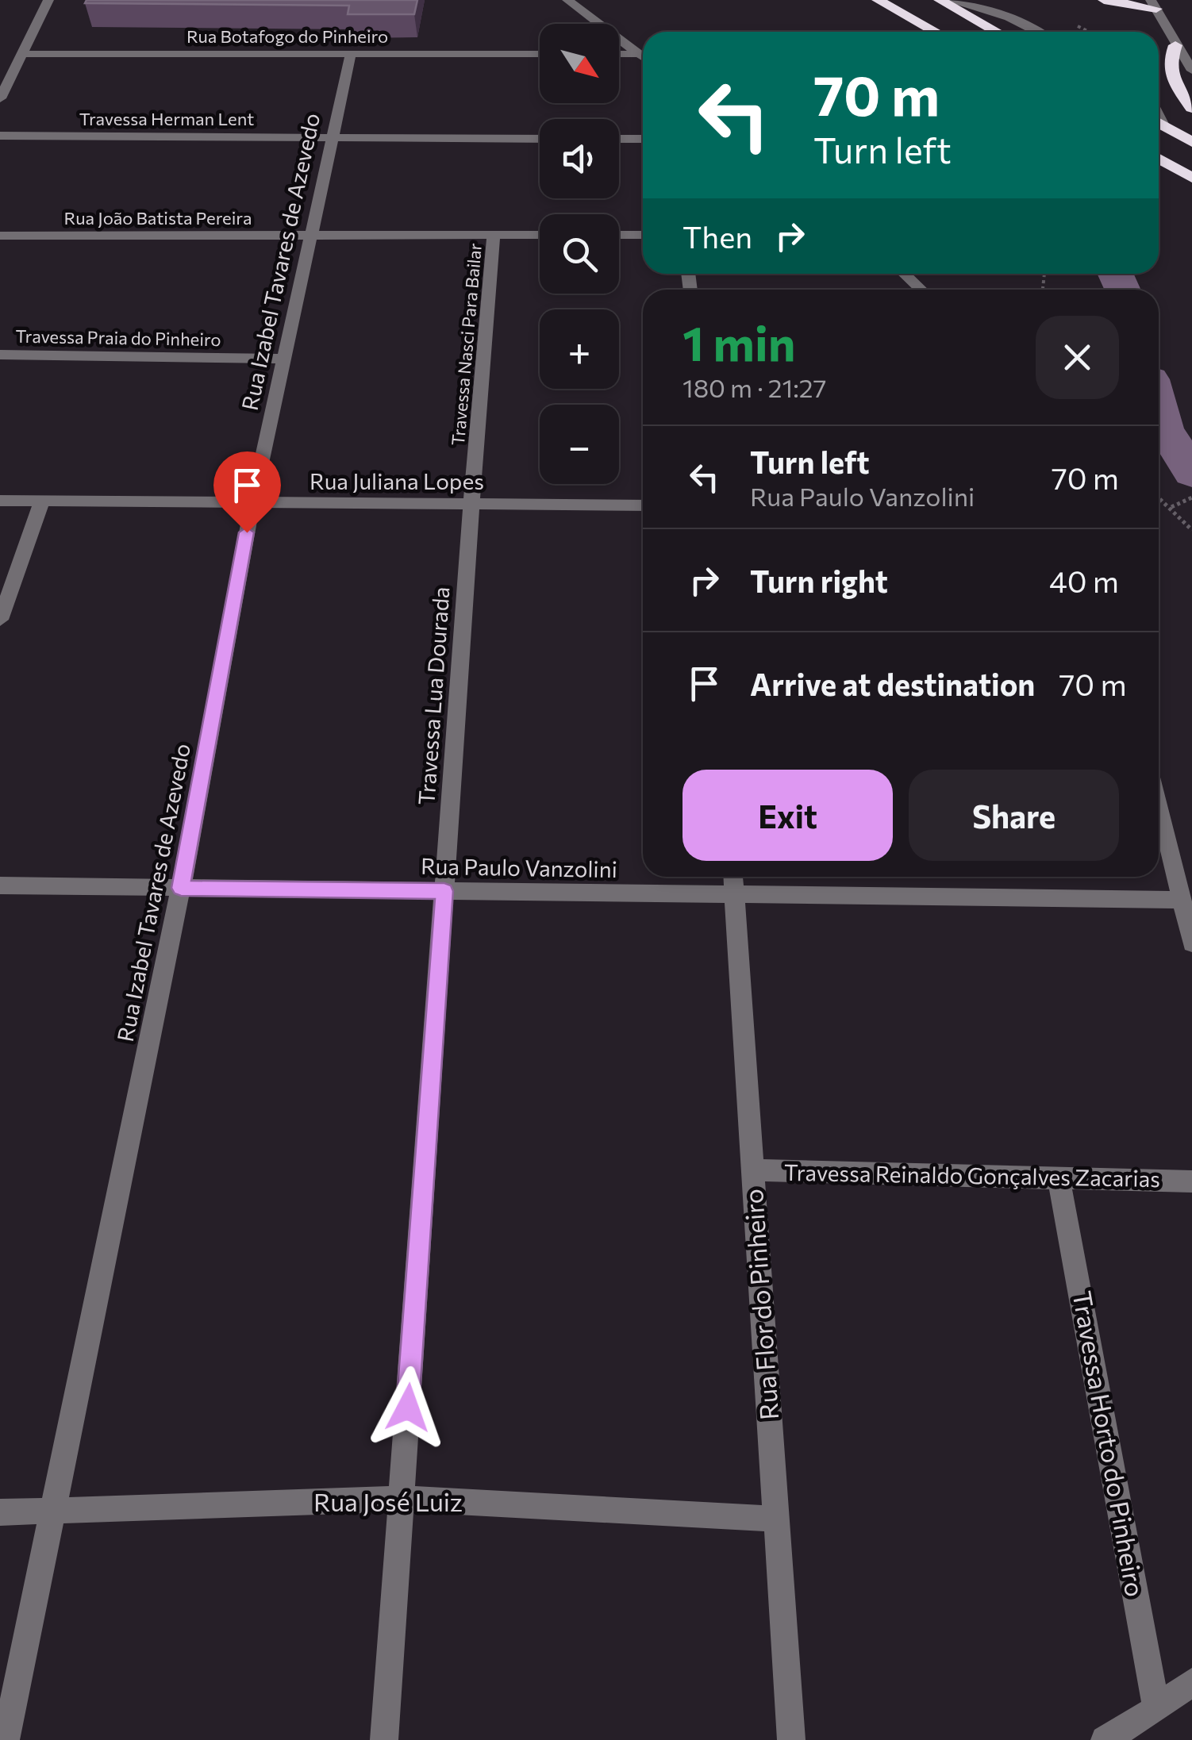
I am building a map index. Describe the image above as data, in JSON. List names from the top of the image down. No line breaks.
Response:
{"streets":{"street":["Rua Botafogo do Pinheiro","Travessa Herman Lent","Rua João Batista Pereira","Rua Izabel Tavares de Azevedo","Travessa Praia do Pinheiro","Travessa Nasci Para Bailar","Rua Juliana Lopes","Travessa Lua Dourada","Rua Paulo Vanzolini","Travessa Reinaldo Gonçalves Zacarias","Rua Flor do Pinheiro","Travessa Horto do Pinheiro","Rua José Luiz"]},"crossings":[["Rua Botafogo do Pinheiro","Rua Izabel Tavares de Azevedo"],["Travessa Herman Lent","Rua Izabel Tavares de Azevedo"],["Rua João Batista Pereira","Rua Izabel Tavares de Azevedo"],["Rua João Batista Pereira","Travessa Nasci Para Bailar"],["Rua Izabel Tavares de Azevedo","Travessa Praia do Pinheiro"],["Rua Izabel Tavares de Azevedo","Rua Juliana Lopes"],["Rua Izabel Tavares de Azevedo","Rua Paulo Vanzolini"],["Rua Izabel Tavares de Azevedo","Rua José Luiz"],["Travessa Nasci Para Bailar","Rua Juliana Lopes"],["Travessa Nasci Para Bailar","Travessa Lua Dourada"],["Rua Juliana Lopes","Travessa Lua Dourada"],["Travessa Lua Dourada","Rua Paulo Vanzolini"],["Travessa Lua Dourada","Rua José Luiz"],["Rua Paulo Vanzolini","Rua Flor do Pinheiro"],["Travessa Reinaldo Gonçalves Zacarias","Rua Flor do Pinheiro"],["Travessa Reinaldo Gonçalves Zacarias","Travessa Horto do Pinheiro"],["Rua Flor do Pinheiro","Rua José Luiz"]],"north":"bottom right","page":{"map_buttons":["+","−"],"turn":["70 m","Turn left"],"then":"Then","heading":["1 min","180 m · 21:27"],"list":[{"name":"Turn left","note":"Rua Paulo Vanzolini","value":"70 m"},{"name":"Turn right","value":"40 m"},{"name":"Arrive at destination","value":"70 m"}],"buttons":["Exit","Share"]}}
